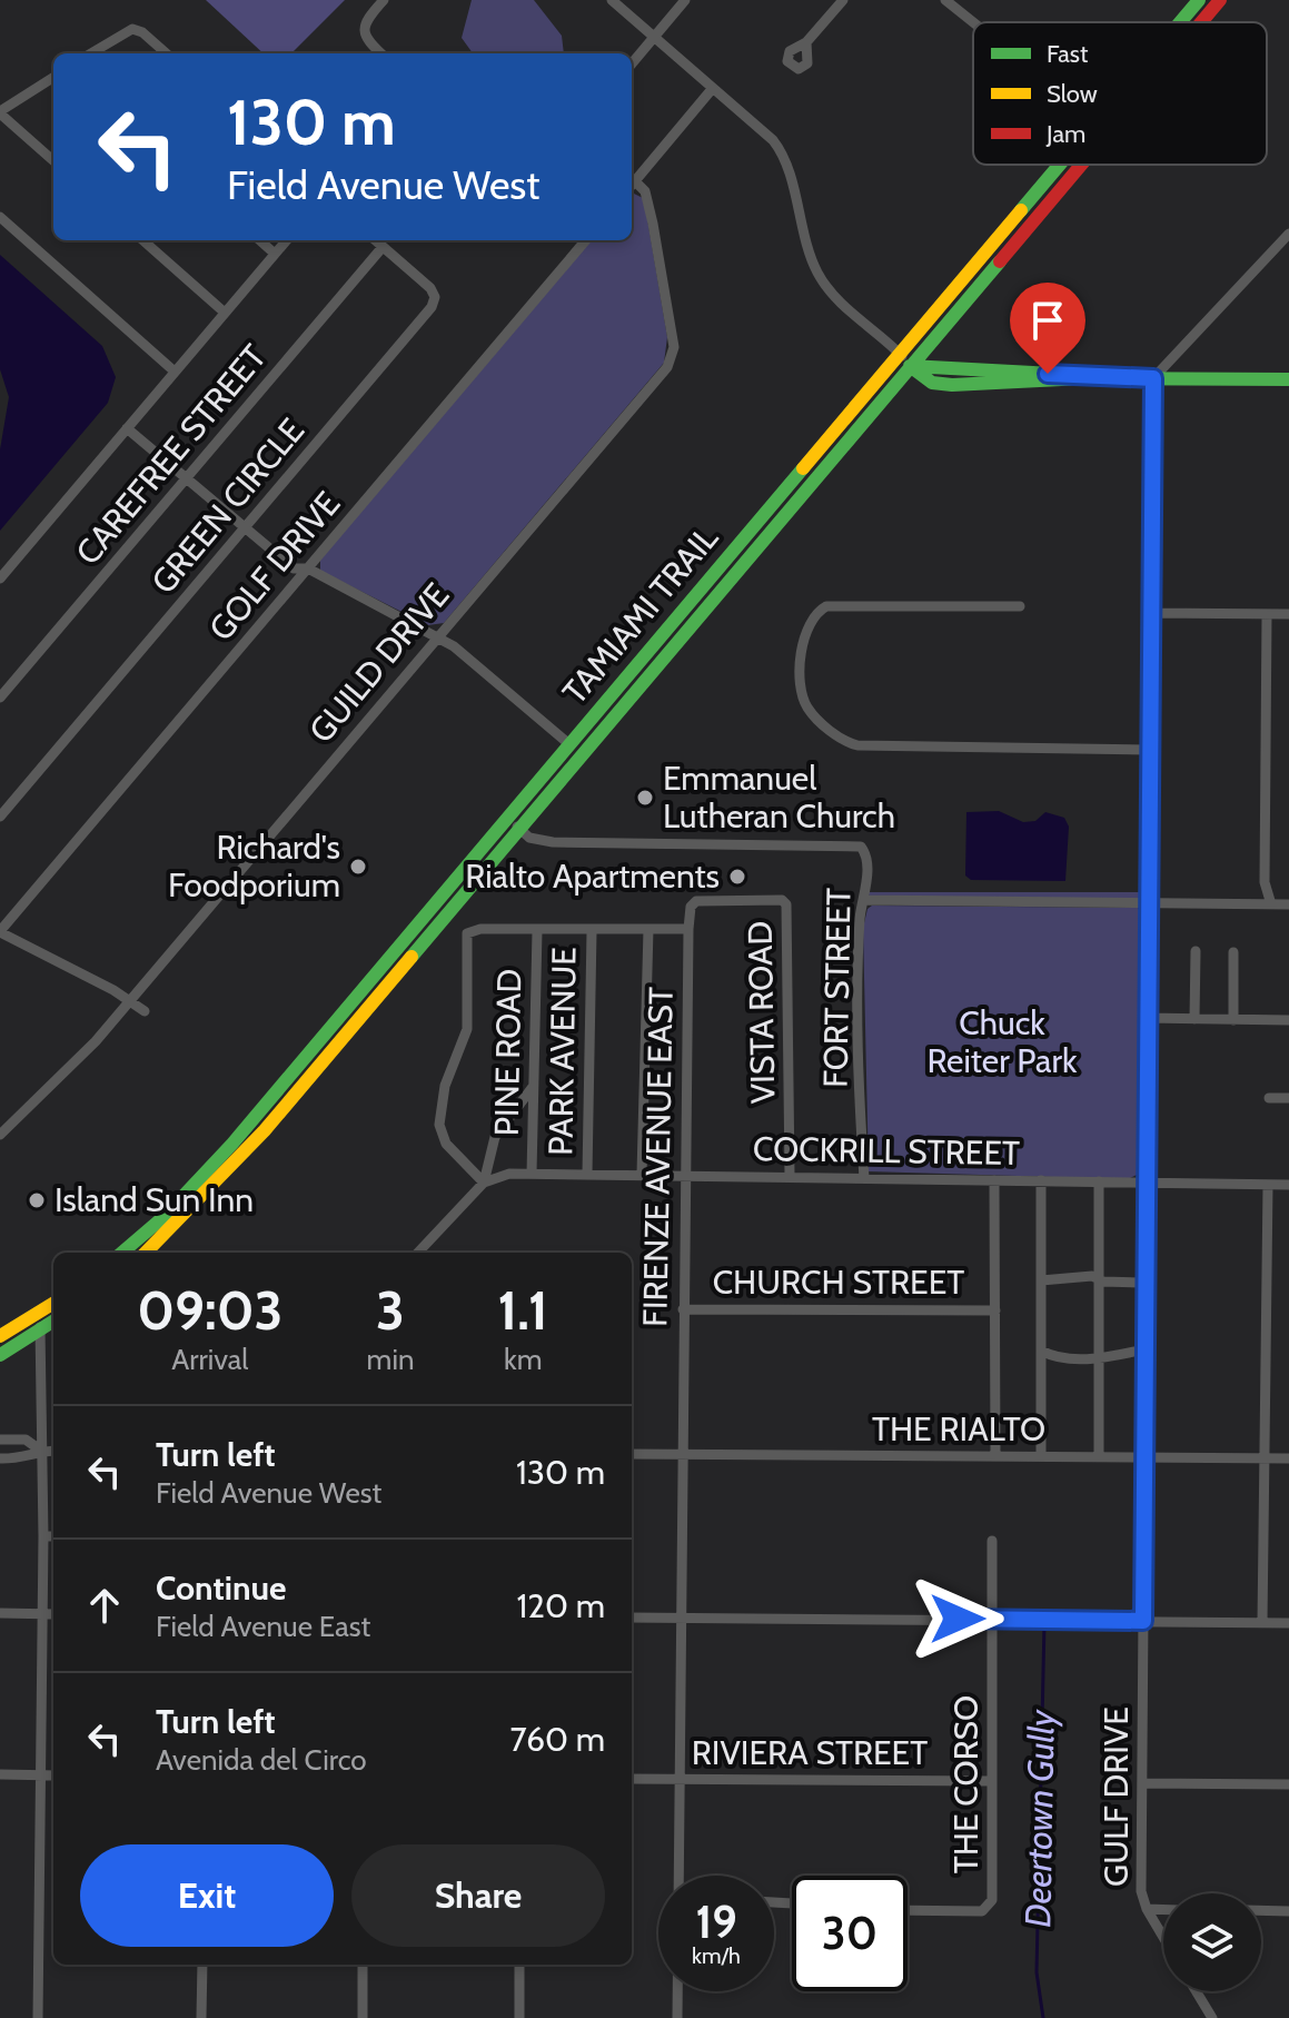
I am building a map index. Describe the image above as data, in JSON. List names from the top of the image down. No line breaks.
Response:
{"streets":{"main road":["TAMIAMI TRAIL"],"street":["CAREFREE STREET","GREEN CIRCLE","GOLF DRIVE","GUILD DRIVE","FORT STREET","VISTA ROAD","PARK AVENUE","PINE ROAD","COCKRILL STREET","FIRENZE AVENUE EAST","CHURCH STREET","THE RIALTO","RIVIERA STREET","THE CORSO","GULF DRIVE"]},"crossings":[["CAREFREE STREET","GREEN CIRCLE"],["TAMIAMI TRAIL","FORT STREET"],["FORT STREET","COCKRILL STREET"],["VISTA ROAD","COCKRILL STREET"],["VISTA ROAD","FIRENZE AVENUE EAST"],["PARK AVENUE","COCKRILL STREET"],["PINE ROAD","COCKRILL STREET"],["COCKRILL STREET","FIRENZE AVENUE EAST"],["COCKRILL STREET","GULF DRIVE"],["FIRENZE AVENUE EAST","CHURCH STREET"],["FIRENZE AVENUE EAST","THE RIALTO"],["FIRENZE AVENUE EAST","RIVIERA STREET"],["THE RIALTO","GULF DRIVE"],["RIVIERA STREET","THE CORSO"]],"water":["Deertown Gully"],"parks":["Chuck Reiter Park"],"places":["Emmanuel Lutheran Church","Richard's Foodporium","Rialto Apartments","Island Sun Inn"],"legend":["Fast","Slow","Jam"],"page":{"turn":["130 m","Field Avenue West"],"eta":["09:03","Arrival","3","min","1.1","km"],"list":[{"name":"Turn left","note":"Field Avenue West","value":"130 m"},{"name":"Continue","note":"Field Avenue East","value":"120 m"},{"name":"Turn left","note":"Avenida del Circo","value":"760 m"}],"buttons":["Exit","Share"],"speed":"19 km/h","limit":"30"}}
